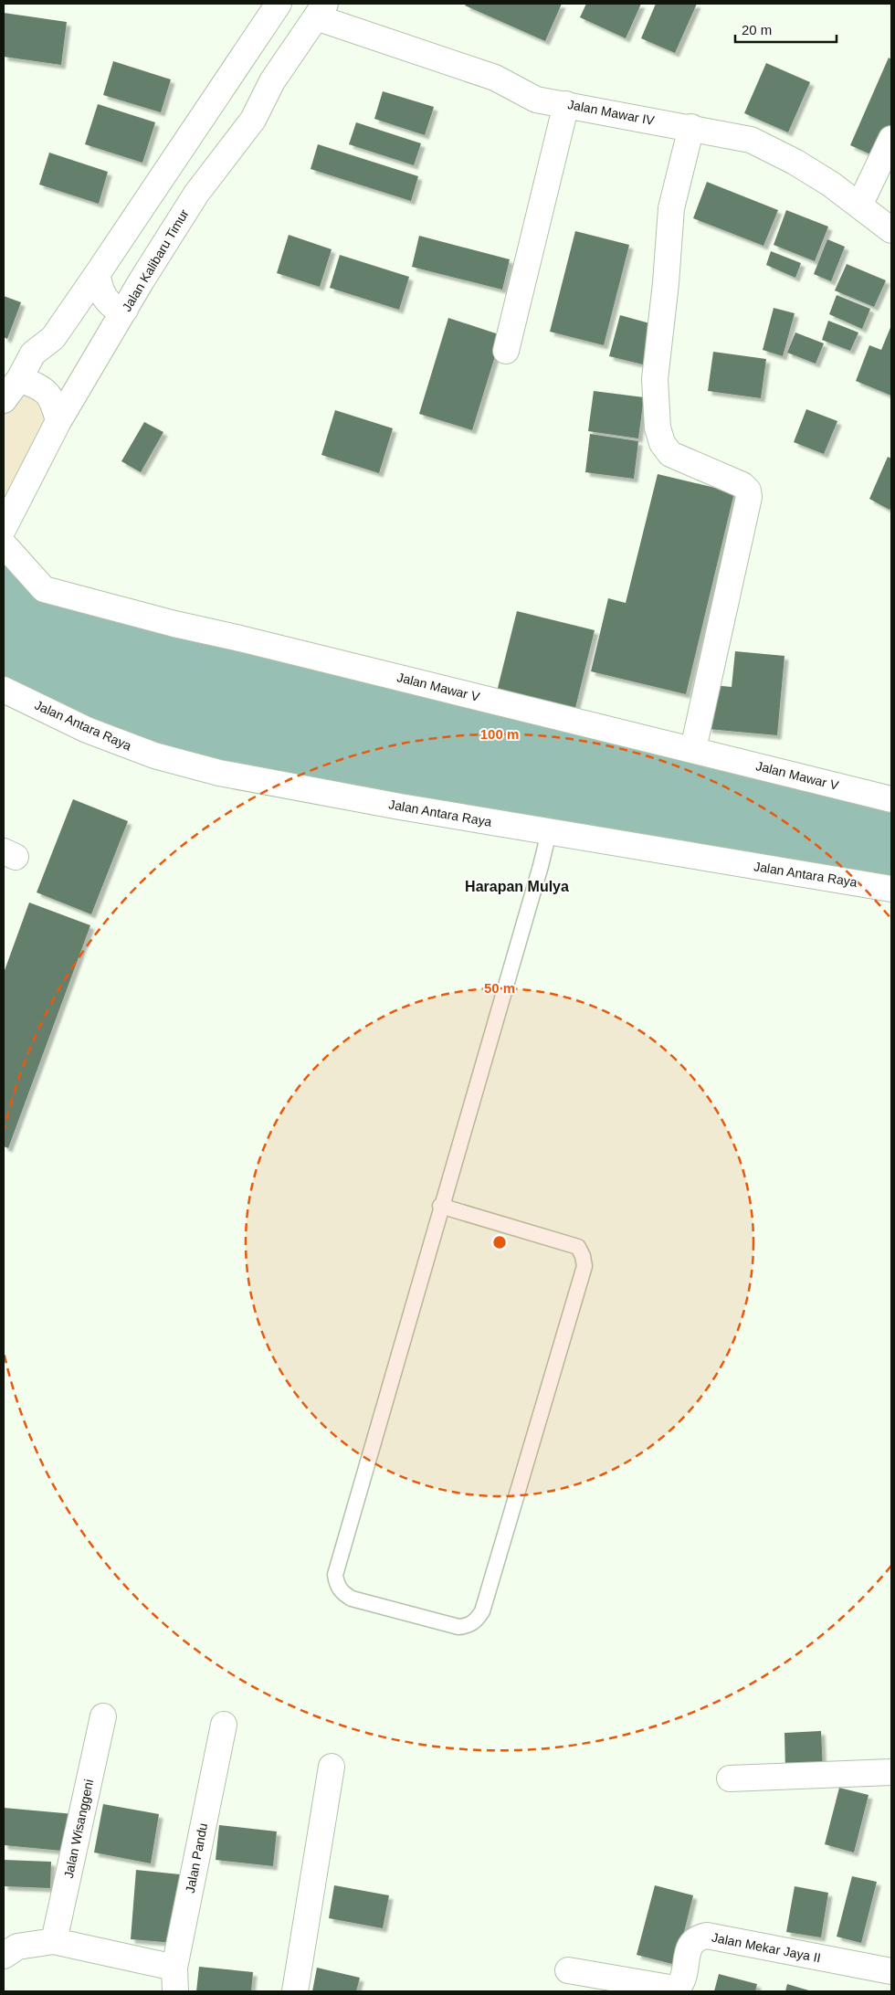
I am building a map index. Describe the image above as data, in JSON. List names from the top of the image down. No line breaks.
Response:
{"streets":{"street":["Jalan Mawar IV","Jalan Kalibaru Timur","Jalan Mawar V","Jalan Antara Raya","Jalan Wisanggeni","Jalan Pandu","Jalan Mekar Jaya II"]},"crossings":[["Jalan Mawar IV","Jalan Kalibaru Timur"]],"districts":["Harapan Mulya"],"scale_bar":"20 m","rings":["100 m","50 m"]}
